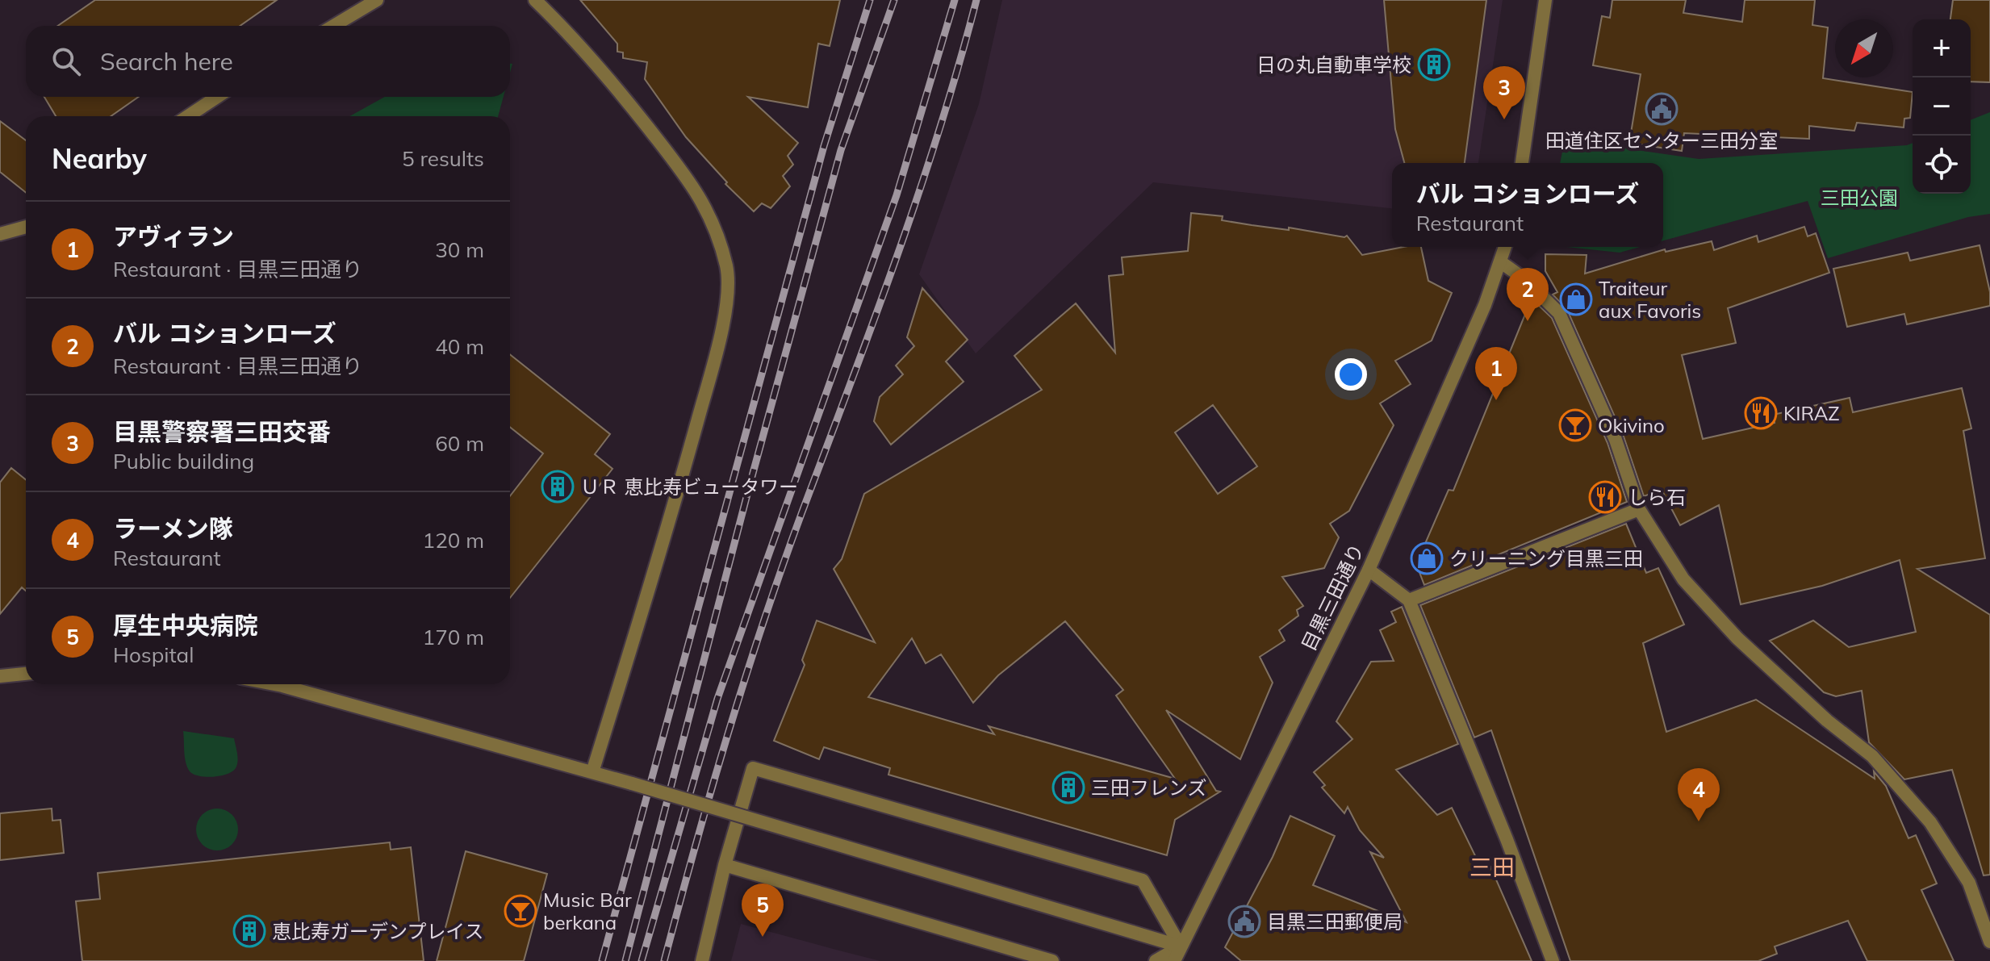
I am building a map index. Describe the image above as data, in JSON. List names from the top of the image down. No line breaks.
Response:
{"streets":{"street":["目黒三田通り"]},"districts":["三田"],"parks":["三田公園"],"places":{"building":["日の丸自動車学校","ＵＲ 恵比寿ビュータワー","三田フレンズ","恵比寿ガーデンプレイス"],"public building":["田道住区センター三田分室","目黒三田郵便局"],"shop":["Traiteur aux Favoris","クリーニング目黒三田"],"restaurant":["KIRAZ","しら石"],"bar":["Okivino","Music Bar berkana"]},"north":"bottom left","page":{"map_buttons":["+","−"],"search":"Search here","pins":["3","2","1","4","5"],"heading":["Nearby","5 results"],"popup":["バル コションローズ","Restaurant"],"list":[{"mark":"1","name":"アヴィラン","note":"Restaurant · 目黒三田通り","value":"30 m"},{"mark":"2","name":"バル コションローズ","note":"Restaurant · 目黒三田通り","value":"40 m"},{"mark":"3","name":"目黒警察署三田交番","note":"Public building","value":"60 m"},{"mark":"4","name":"ラーメン隊","note":"Restaurant","value":"120 m"},{"mark":"5","name":"厚生中央病院","note":"Hospital","value":"170 m"}]}}
